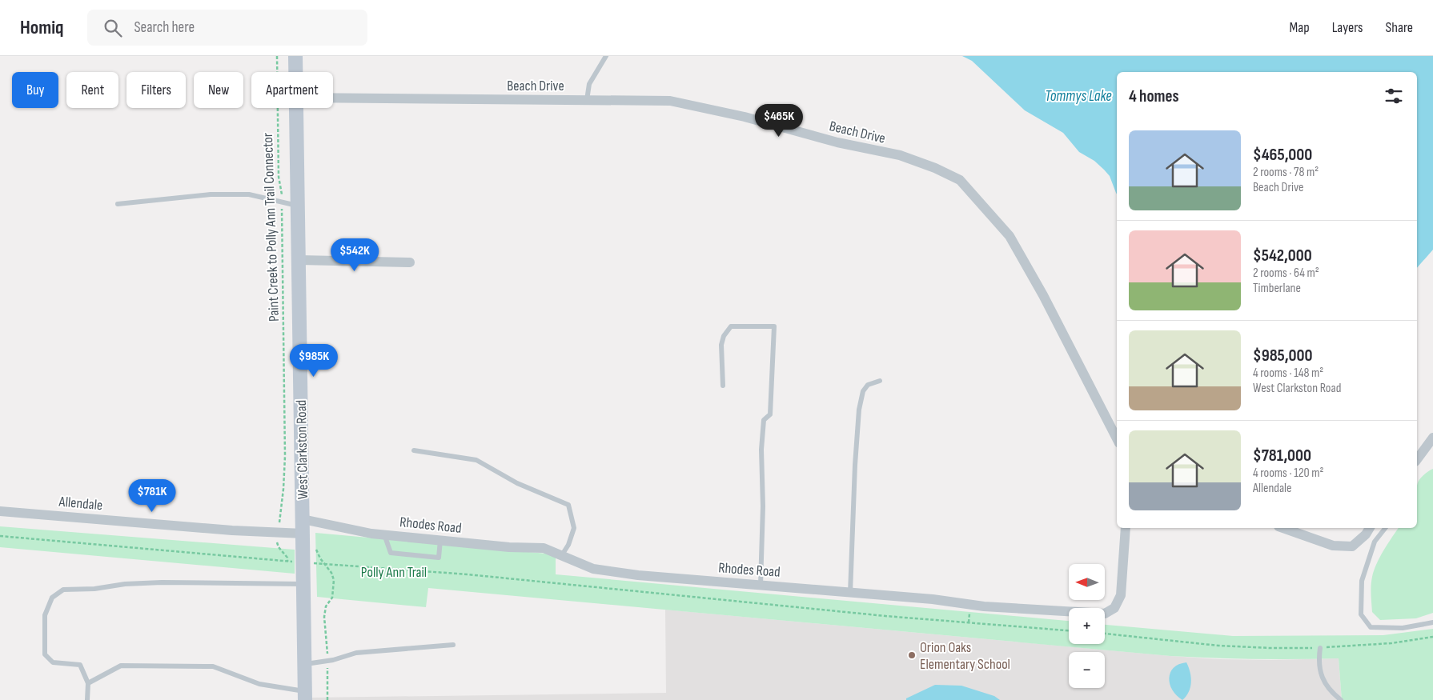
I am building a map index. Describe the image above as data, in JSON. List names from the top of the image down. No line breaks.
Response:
{"streets":{"main road":["West Clarkston Road"],"street":["Beach Drive","Allendale","Rhodes Road"],"path":["Paint Creek to Polly Ann Trail Connector"]},"crossings":[["Paint Creek to Polly Ann Trail Connector","Allendale"],["West Clarkston Road","Allendale"],["West Clarkston Road","Rhodes Road"]],"water":["Tommys Lake"],"parks":["Polly Ann Trail"],"places":["Orion Oaks Elementary School"],"north":"left","page":{"header":"Homiq","search":"Search here","nav":["Map","Layers","Share"],"chip":["Buy","Rent","Filters","New","Apartment"],"heading":"4 homes","price":["$465K","$542K","$985K","$781K"],"list":[{"name":"$465,000","note":"2 rooms · 78 m² · Beach Drive"},{"name":"$542,000","note":"2 rooms · 64 m² · Timberlane"},{"name":"$985,000","note":"4 rooms · 148 m² · West Clarkston Road"},{"name":"$781,000","note":"4 rooms · 120 m² · Allendale"}],"map_buttons":["+","−"]}}
